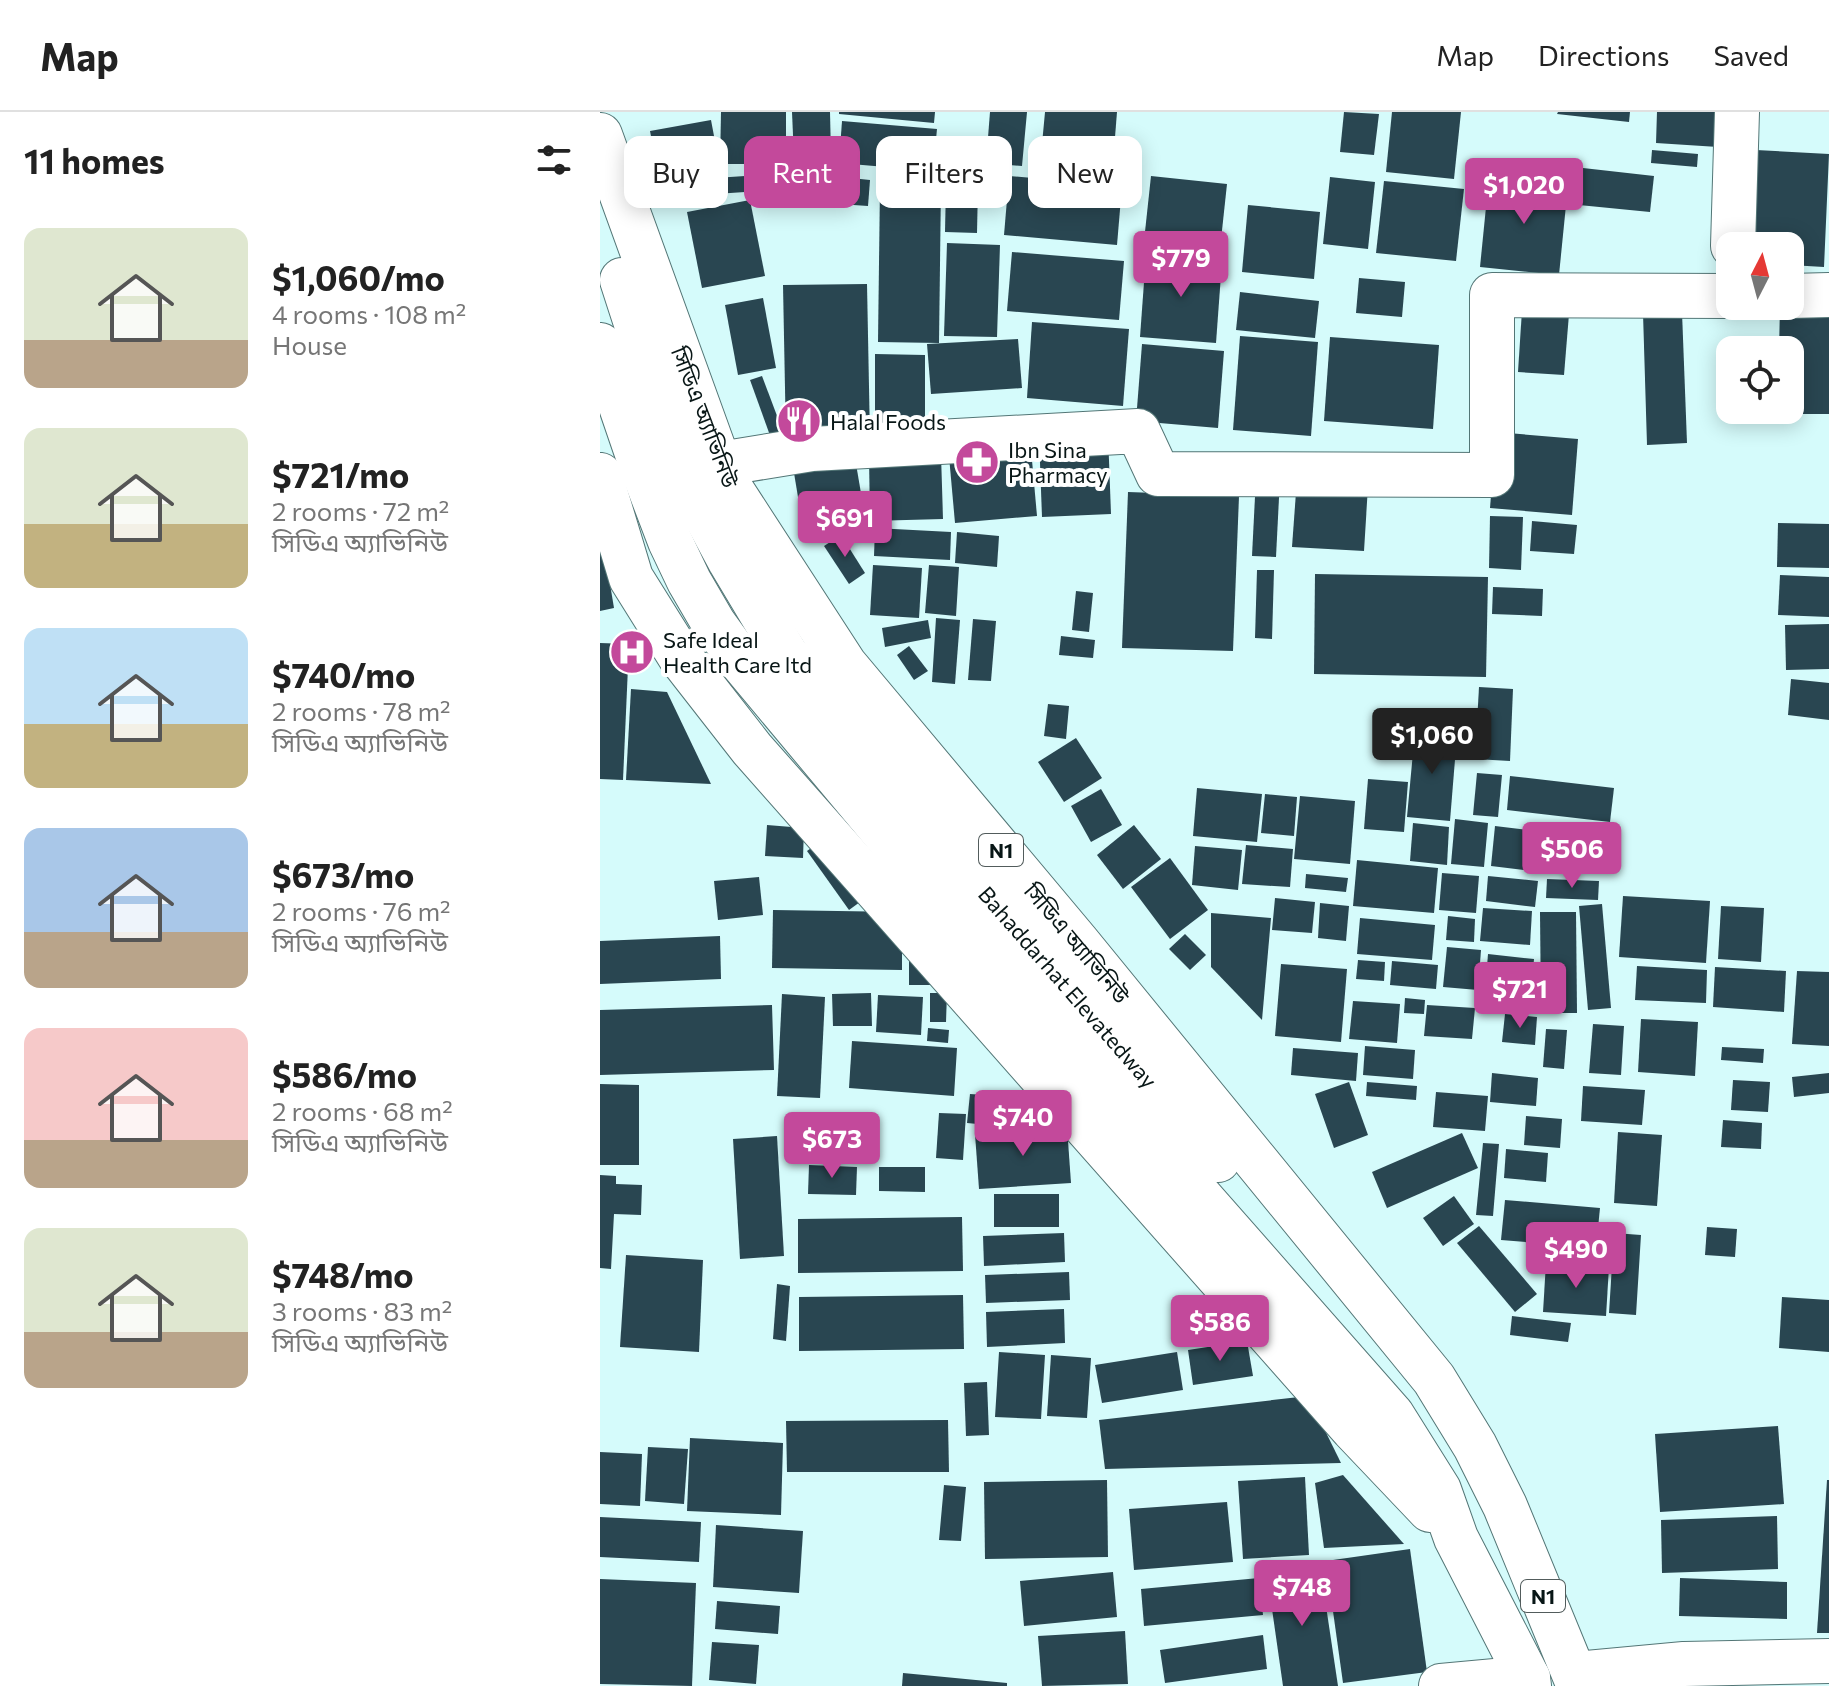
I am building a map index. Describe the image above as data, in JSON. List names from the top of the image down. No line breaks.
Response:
{"streets":{"main road":["সিডিএ অ্যাভিনিউ","N1","Bahaddarhat Elevatedway"]},"crossings":[["সিডিএ অ্যাভিনিউ","N1"],["সিডিএ অ্যাভিনিউ","Bahaddarhat Elevatedway"],["N1","Bahaddarhat Elevatedway"]],"places":{"restaurant":["Halal Foods"],"pharmacy":["Ibn Sina Pharmacy"],"hospital":["Safe Ideal Health Care ltd"]},"north":"top","page":{"header":"Map","nav":["Map","Directions","Saved"],"heading":"11 homes","chip":["Buy","Rent","Filters","New"],"price":["$1,020","$779","$691","$1,060","$506","$721","$740","$673","$490","$586","$748"],"list":[{"name":"$1,060/mo","note":"4 rooms · 108 m² · House"},{"name":"$721/mo","note":"2 rooms · 72 m² · সিডিএ অ্যাভিনিউ"},{"name":"$740/mo","note":"2 rooms · 78 m² · সিডিএ অ্যাভিনিউ"},{"name":"$673/mo","note":"2 rooms · 76 m² · সিডিএ অ্যাভিনিউ"},{"name":"$586/mo","note":"2 rooms · 68 m² · সিডিএ অ্যাভিনিউ"},{"name":"$748/mo","note":"3 rooms · 83 m² · সিডিএ অ্যাভিনিউ"}]}}
